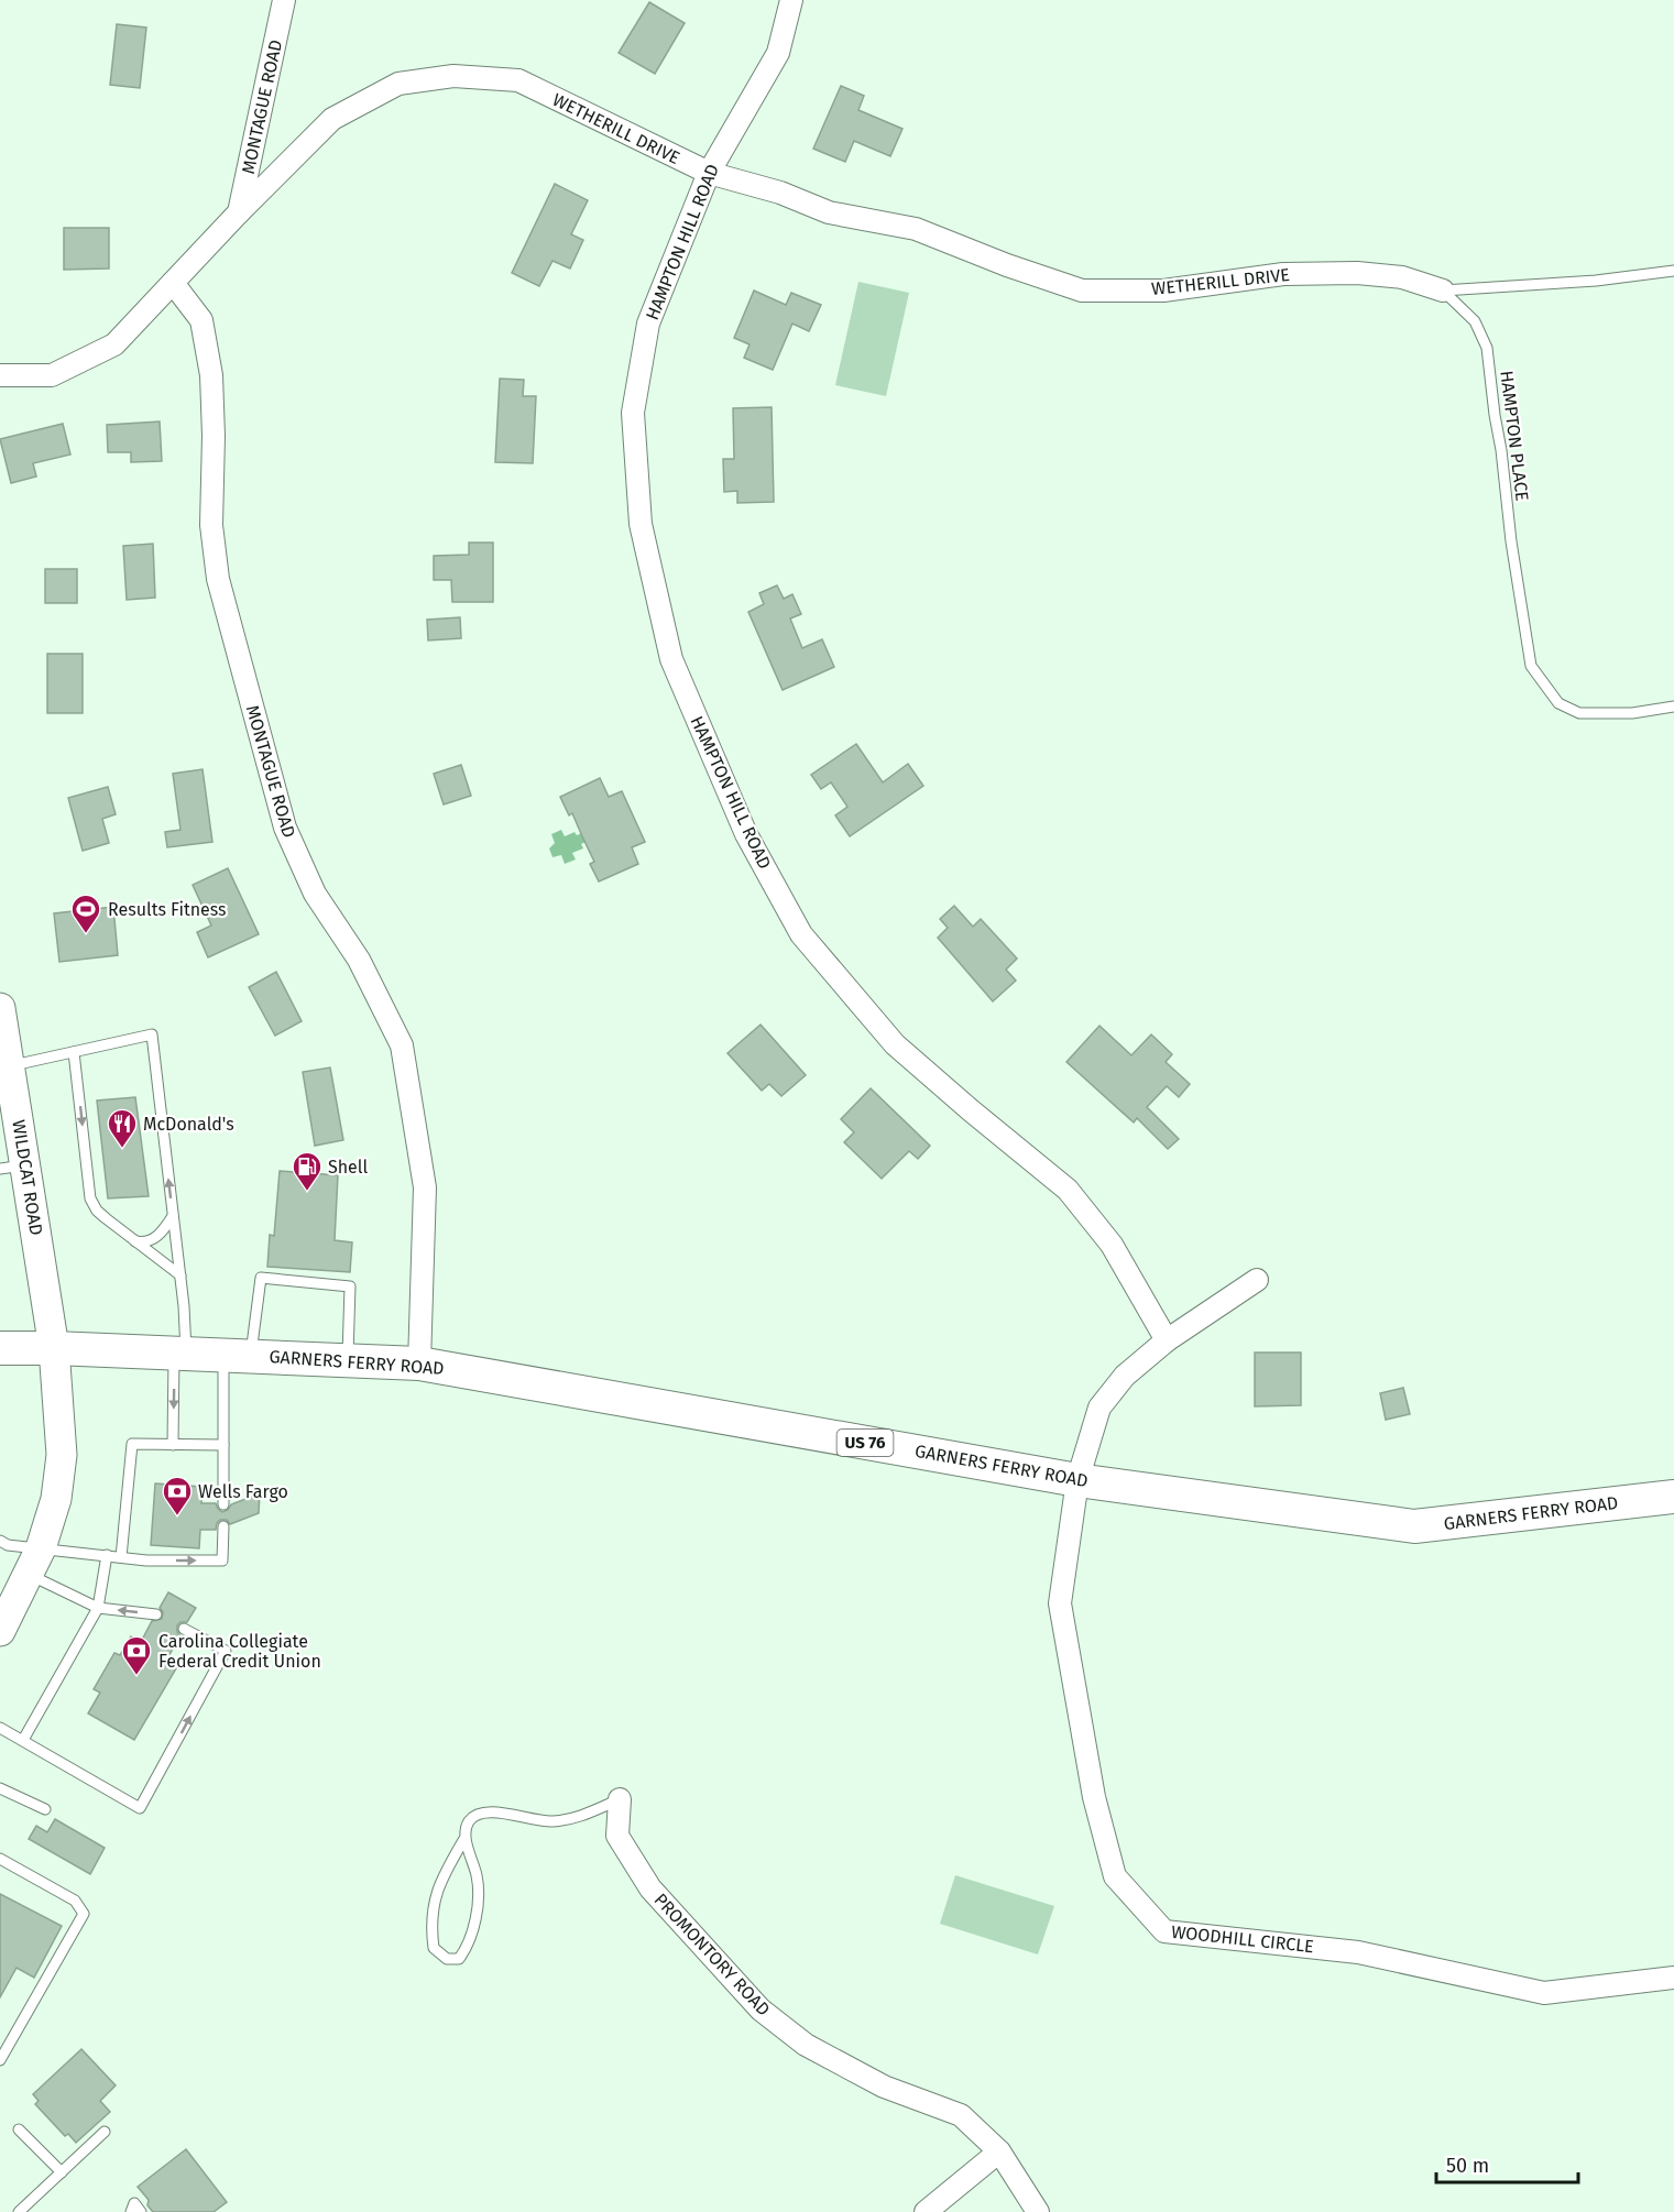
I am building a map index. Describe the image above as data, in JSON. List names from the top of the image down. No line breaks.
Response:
{"streets":{"main road":["WILDCAT ROAD","GARNERS FERRY ROAD","US 76"],"street":["MONTAGUE ROAD","WETHERILL DRIVE","HAMPTON HILL ROAD","WOODHILL CIRCLE","PROMONTORY ROAD"],"lane":["HAMPTON PLACE"]},"crossings":[["MONTAGUE ROAD","WETHERILL DRIVE"],["MONTAGUE ROAD","GARNERS FERRY ROAD"],["WETHERILL DRIVE","HAMPTON HILL ROAD"],["WETHERILL DRIVE","HAMPTON PLACE"],["WILDCAT ROAD","GARNERS FERRY ROAD"],["WILDCAT ROAD","US 76"],["GARNERS FERRY ROAD","US 76"],["GARNERS FERRY ROAD","WOODHILL CIRCLE"]],"places":{"sports":["Results Fitness"],"restaurant":["McDonald's"],"fuel station":["Shell"],"bank":["Wells Fargo","Carolina Collegiate Federal Credit Union"]},"scale_bar":"50 m"}
